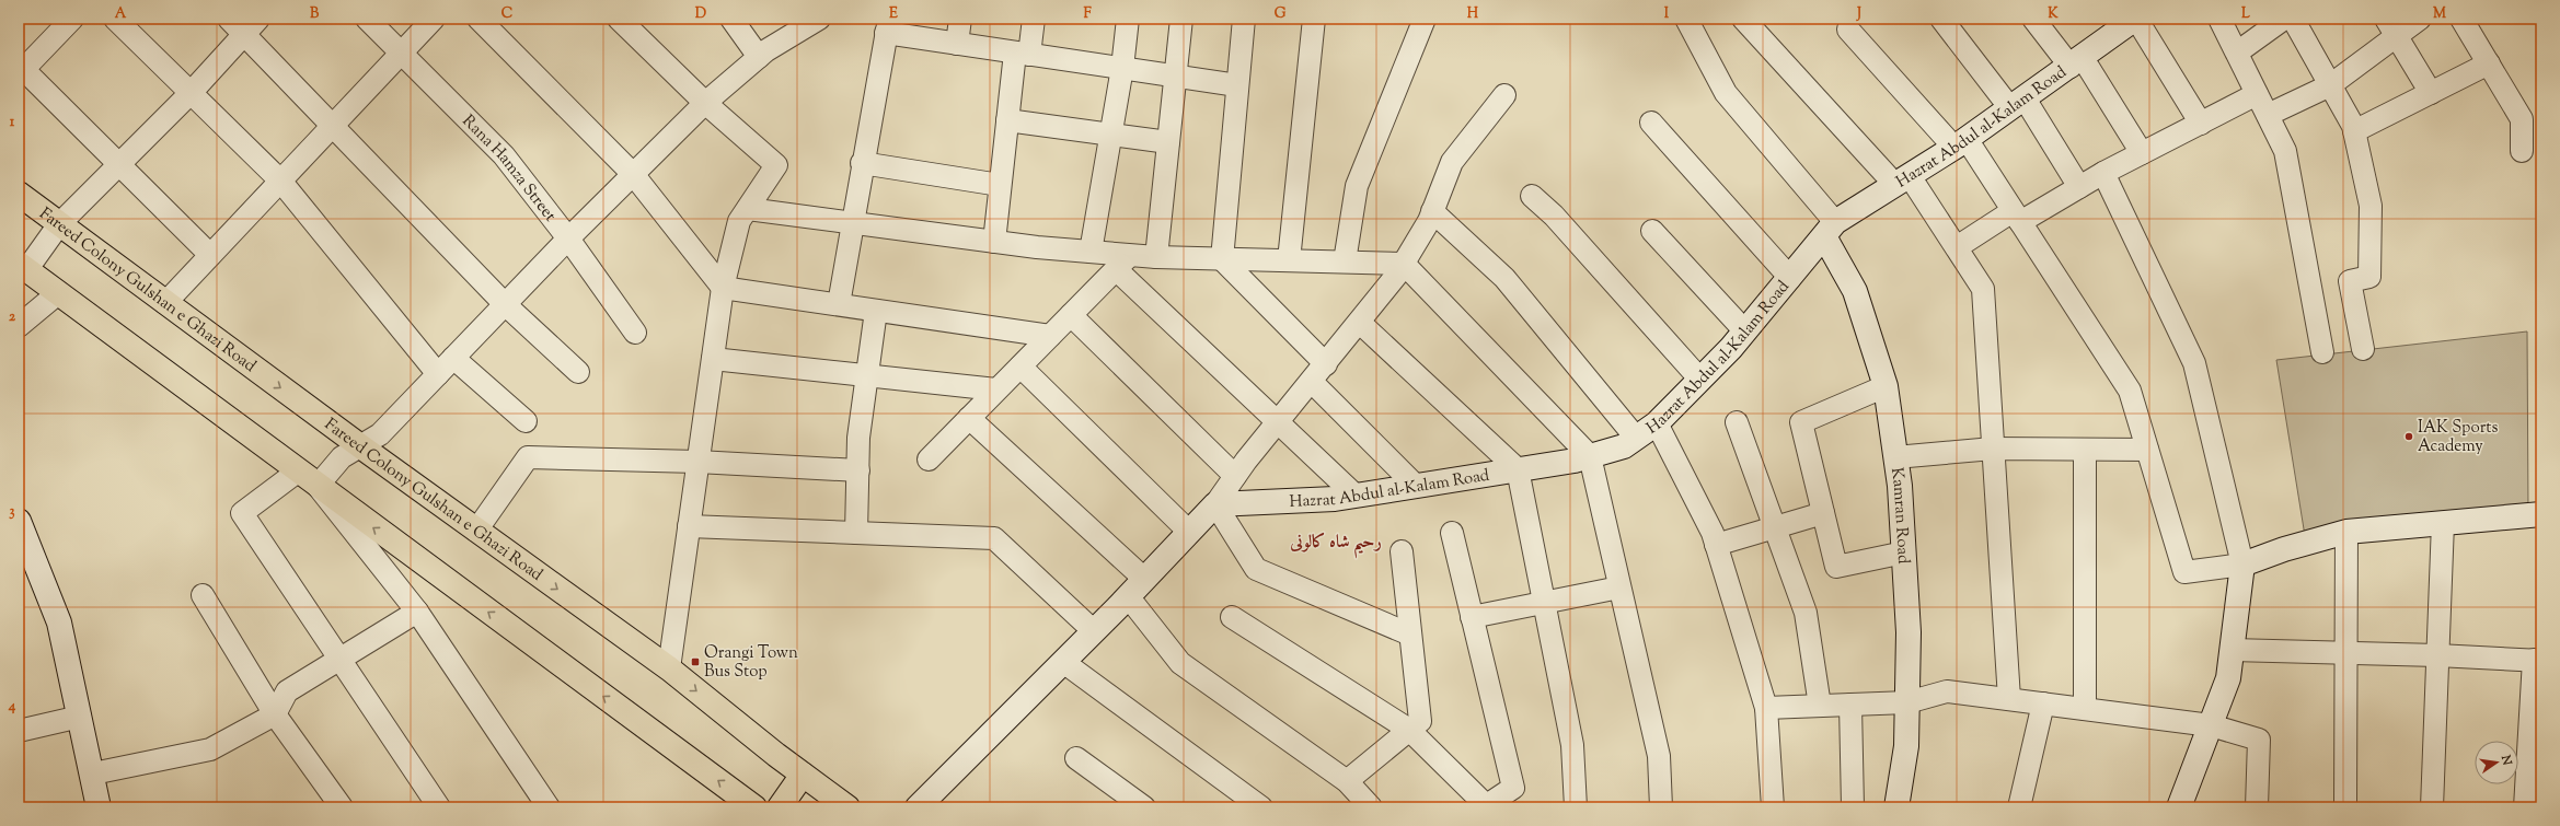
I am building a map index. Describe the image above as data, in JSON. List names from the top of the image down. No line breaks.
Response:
{"streets":{"main road":["Fareed Colony Gulshan e Ghazi Road"],"street":["Hazrat Abdul al-Kalam Road","Rana Hamza Street","Kamran Road"]},"crossings":[["Hazrat Abdul al-Kalam Road","Kamran Road"]],"districts":["رحیم شاہ کالونی"],"places":{"other":["IAK Sports Academy"],"transit":["Orangi Town Bus Stop"]},"north":"right","grid":{"columns":["A","B","C","D","E","F","G","H","I","J","K","L","M"],"rows":["1","2","3","4"]}}
